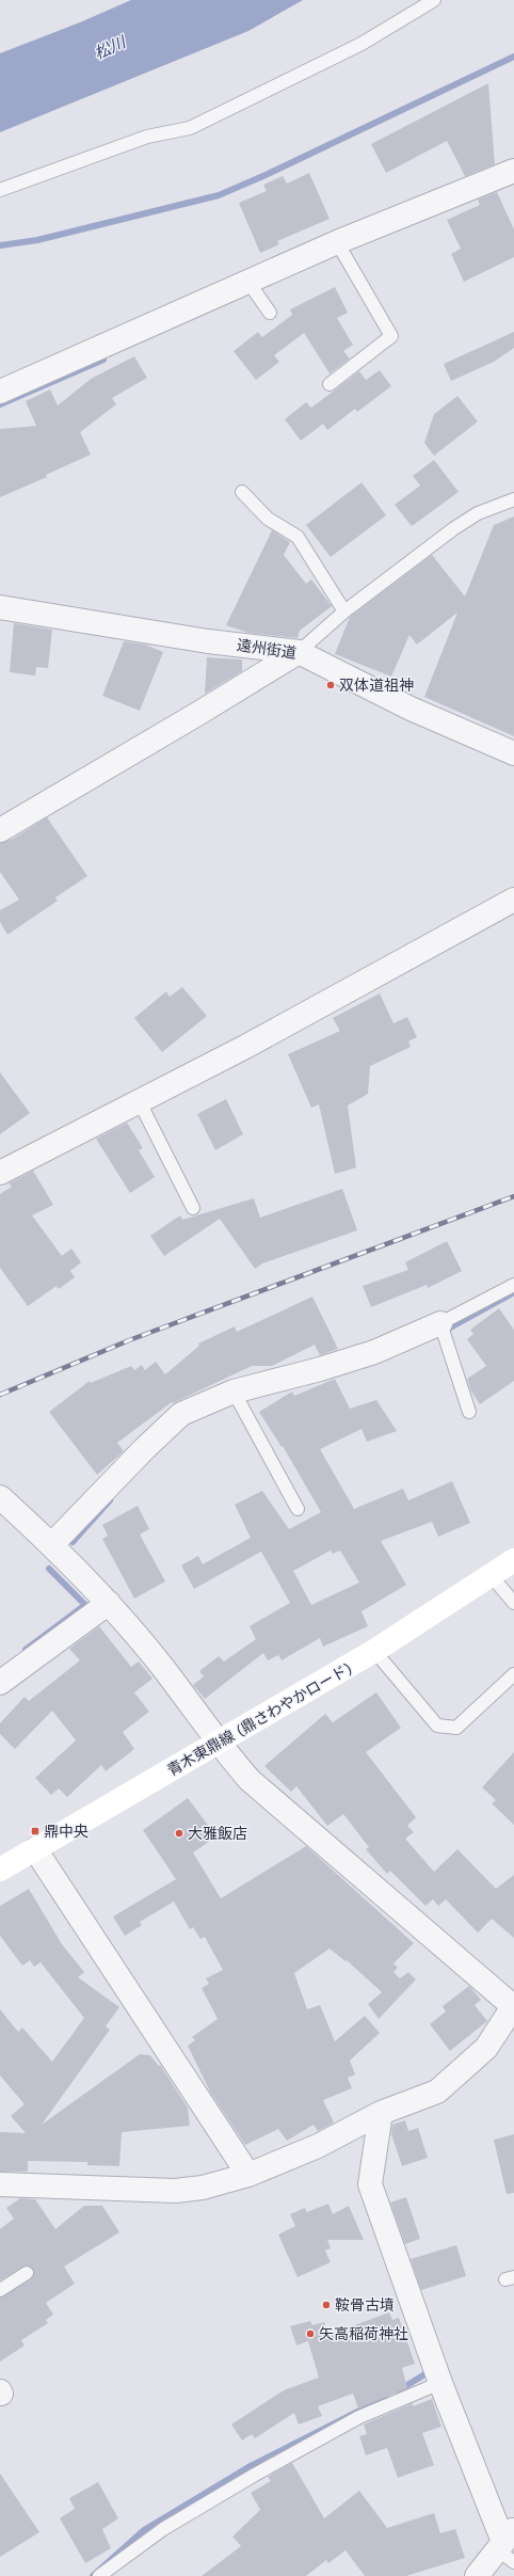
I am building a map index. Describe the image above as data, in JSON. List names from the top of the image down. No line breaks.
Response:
{"streets":{"main road":["青木東鼎線 (鼎さわやかロード)"],"street":["遠州街道"]},"water":["松川"],"places":{"other":["双体道祖神","大雅飯店","鞍骨古墳","矢高稲荷神社"],"transit":["鼎中央"]}}
